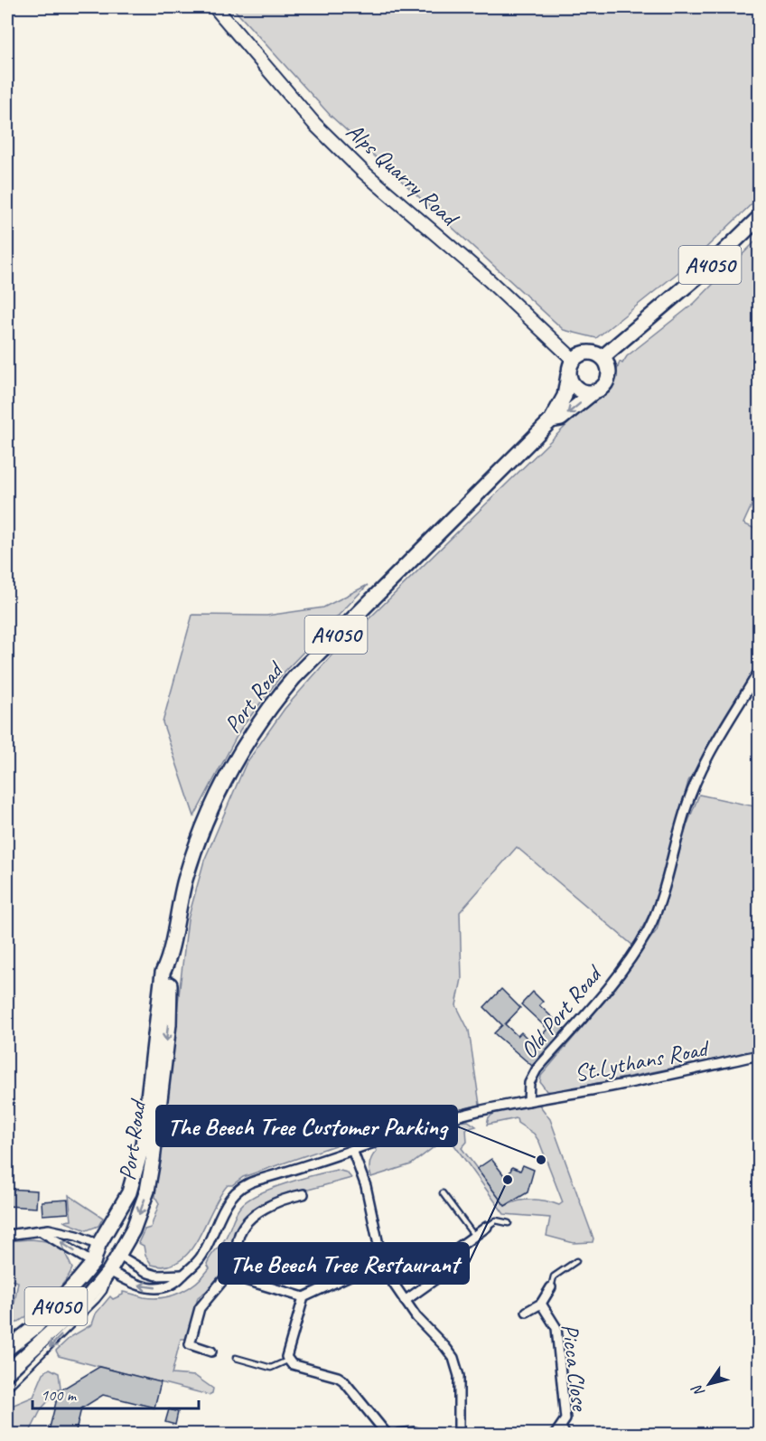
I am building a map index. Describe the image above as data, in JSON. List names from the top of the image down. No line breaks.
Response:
{"streets":{"main road":["A4050","Port Road"],"street":["Alps Quarry Road","Old Port Road","St.Lythans Road","Picca Close"]},"crossings":[["Alps Quarry Road","A4050"],["Alps Quarry Road","Port Road"],["A4050","Port Road"],["Old Port Road","St.Lythans Road"]],"places":["The Beech Tree Customer Parking","The Beech Tree Restaurant"],"scale_bar":"100 m","north":"bottom left"}
